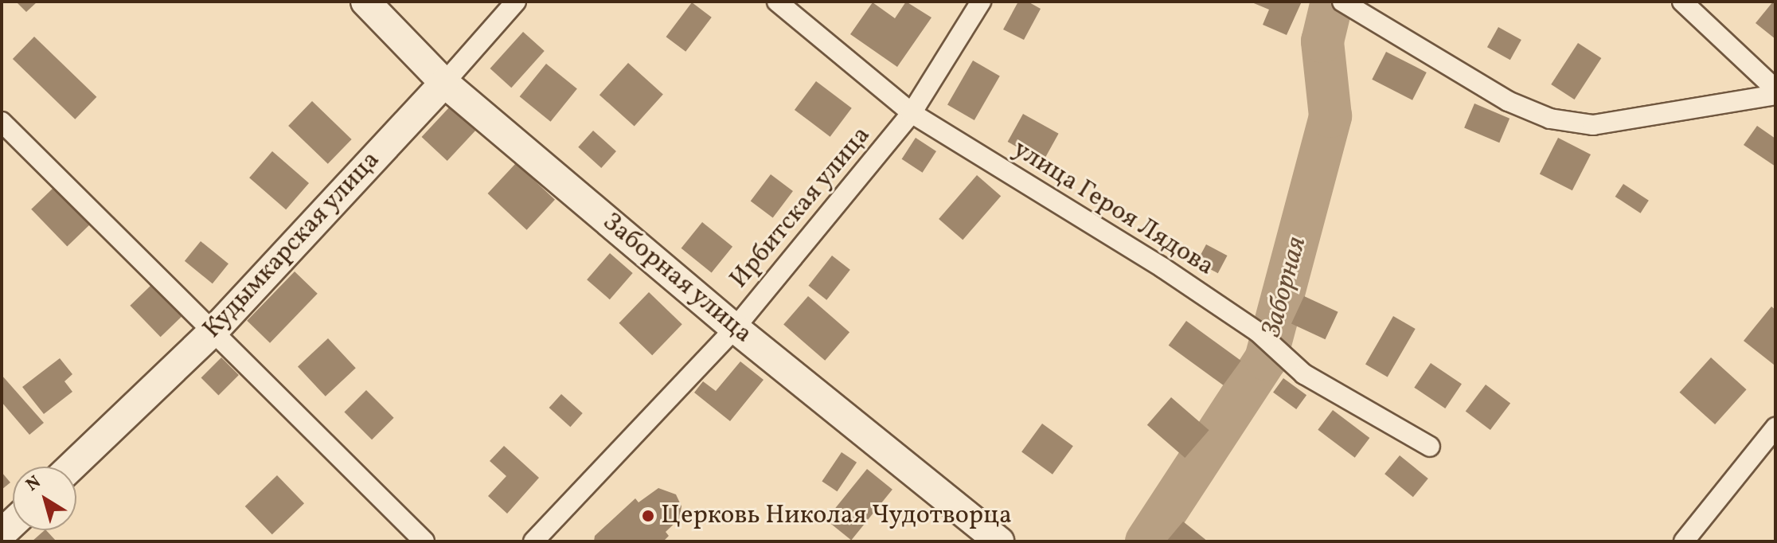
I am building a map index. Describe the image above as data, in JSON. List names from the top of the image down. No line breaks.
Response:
{"streets":{"street":["Ирбитская улица","улица Героя Лядова","Кудымкарская улица","Заборная улица"]},"crossings":[["Ирбитская улица","улица Героя Лядова"],["Ирбитская улица","Заборная улица"],["Кудымкарская улица","Заборная улица"]],"water":["Заборная"],"places":["Церковь Николая Чудотворца"],"north":"top left"}
